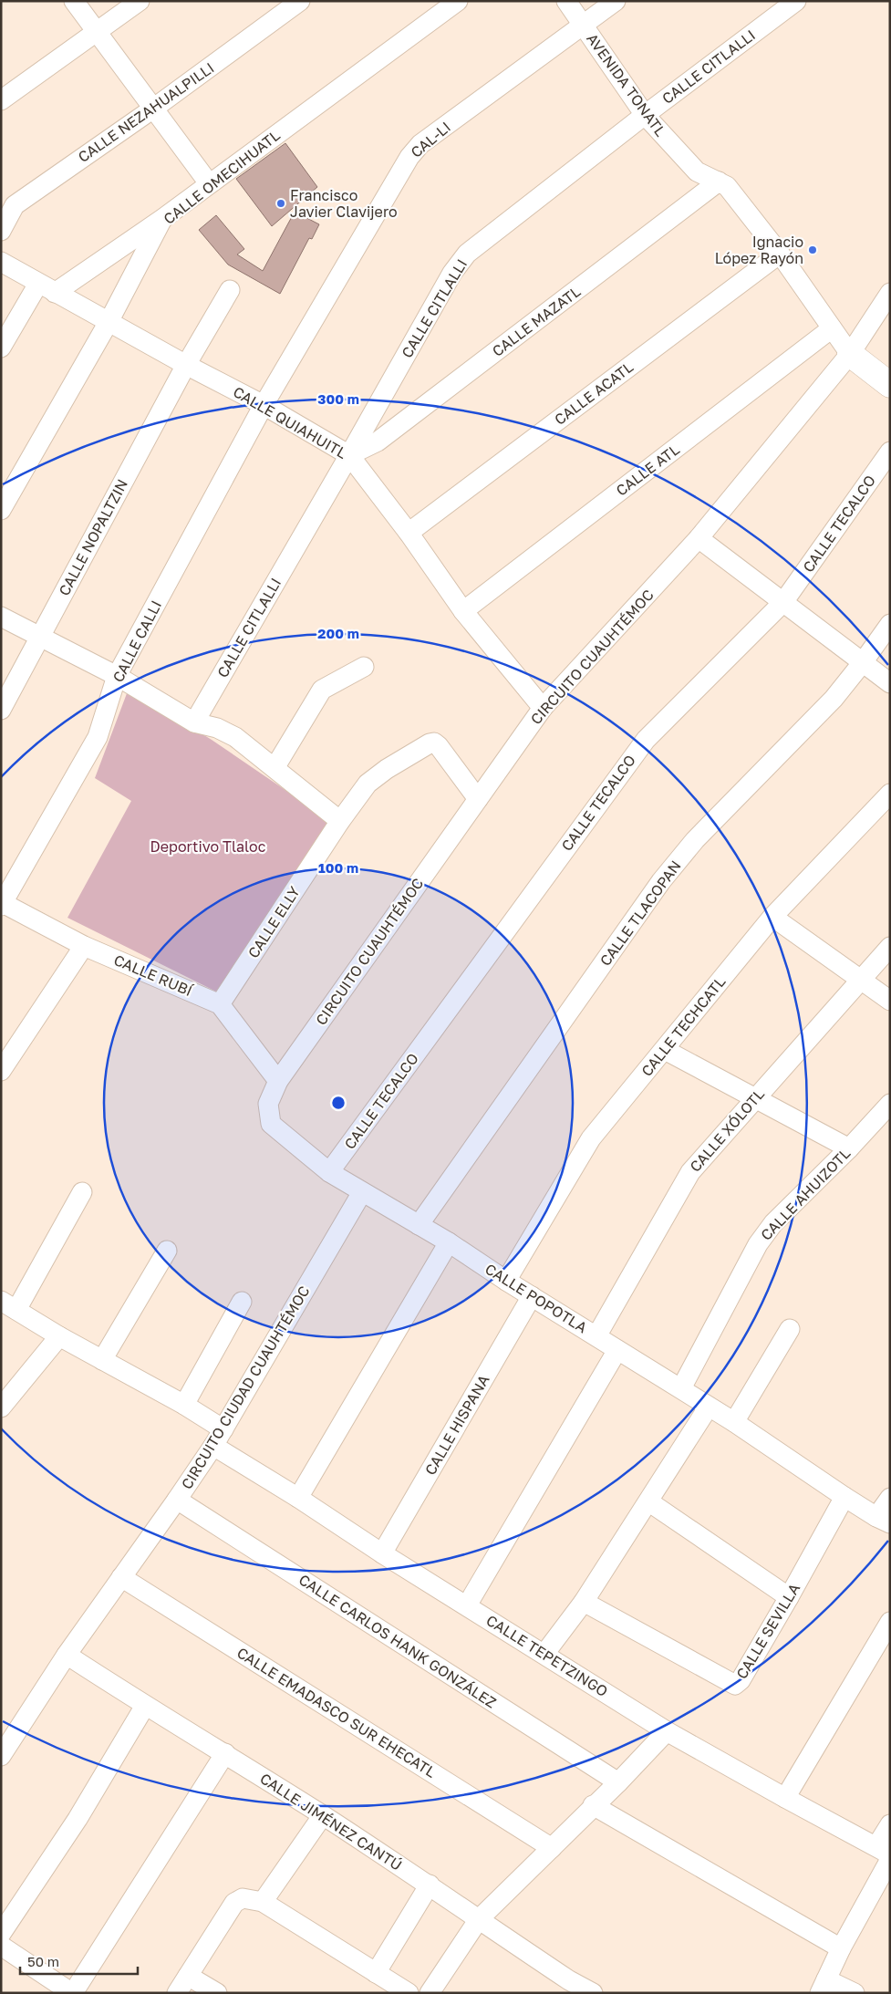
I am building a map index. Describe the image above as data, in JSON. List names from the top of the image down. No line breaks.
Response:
{"streets":{"main road":["AVENIDA TONATL"],"street":["CALLE CITLALLI","CALLE NEZAHUALPILLI","CAL-LI","CALLE OMECIHUATL","CALLE MAZATL","CALLE ACATL","CALLE QUIAHUITL","CALLE ATL","CALLE TECALCO","CALLE NOPALTZIN","CALLE CALLI","CIRCUITO CUAUHTÉMOC","CALLE TLACOPAN","CALLE ELLY","CALLE RUBÍ","CALLE TECHCATL","CALLE XÓLOTL","CALLE AHUIZOTL","CALLE POPOTLA","CIRCUITO CIUDAD CUAUHTÉMOC","CALLE HISPANA","CALLE SEVILLA","CALLE CARLOS HANK GONZÁLEZ","CALLE TEPETZINGO","CALLE EMADASCO SUR EHECATL","CALLE JIMÉNEZ CANTÚ"]},"crossings":[["CALLE CITLALLI","AVENIDA TONATL"],["CALLE CITLALLI","CALLE MAZATL"],["CALLE CITLALLI","CALLE QUIAHUITL"],["AVENIDA TONATL","CAL-LI"],["AVENIDA TONATL","CALLE MAZATL"],["AVENIDA TONATL","CALLE ACATL"],["AVENIDA TONATL","CALLE ATL"],["AVENIDA TONATL","CIRCUITO CUAUHTÉMOC"],["CAL-LI","CALLE QUIAHUITL"],["CAL-LI","CALLE CALLI"],["CALLE OMECIHUATL","CALLE QUIAHUITL"],["CALLE MAZATL","CALLE QUIAHUITL"],["CALLE ACATL","CALLE QUIAHUITL"],["CALLE QUIAHUITL","CALLE ATL"],["CALLE QUIAHUITL","CALLE NOPALTZIN"],["CALLE QUIAHUITL","CALLE CALLI"],["CALLE QUIAHUITL","CIRCUITO CUAUHTÉMOC"],["CALLE TECALCO","CIRCUITO CUAUHTÉMOC"],["CALLE CALLI","CALLE RUBÍ"],["CIRCUITO CUAUHTÉMOC","CALLE ELLY"],["CIRCUITO CUAUHTÉMOC","CALLE RUBÍ"],["CALLE TLACOPAN","CALLE POPOTLA"],["CALLE ELLY","CALLE RUBÍ"],["CALLE TECHCATL","CALLE POPOTLA"],["CALLE XÓLOTL","CALLE POPOTLA"],["CALLE AHUIZOTL","CALLE POPOTLA"],["CALLE POPOTLA","CIRCUITO CIUDAD CUAUHTÉMOC"],["CALLE POPOTLA","CALLE HISPANA"],["CALLE POPOTLA","CALLE SEVILLA"],["CIRCUITO CIUDAD CUAUHTÉMOC","CALLE CARLOS HANK GONZÁLEZ"],["CIRCUITO CIUDAD CUAUHTÉMOC","CALLE TEPETZINGO"],["CIRCUITO CIUDAD CUAUHTÉMOC","CALLE EMADASCO SUR EHECATL"],["CIRCUITO CIUDAD CUAUHTÉMOC","CALLE JIMÉNEZ CANTÚ"],["CALLE HISPANA","CALLE TEPETZINGO"]],"parks":["Deportivo Tlaloc"],"places":["Francisco Javier Clavijero","Ignacio López Rayón"],"scale_bar":"50 m","rings":["300 m","200 m","100 m"]}
